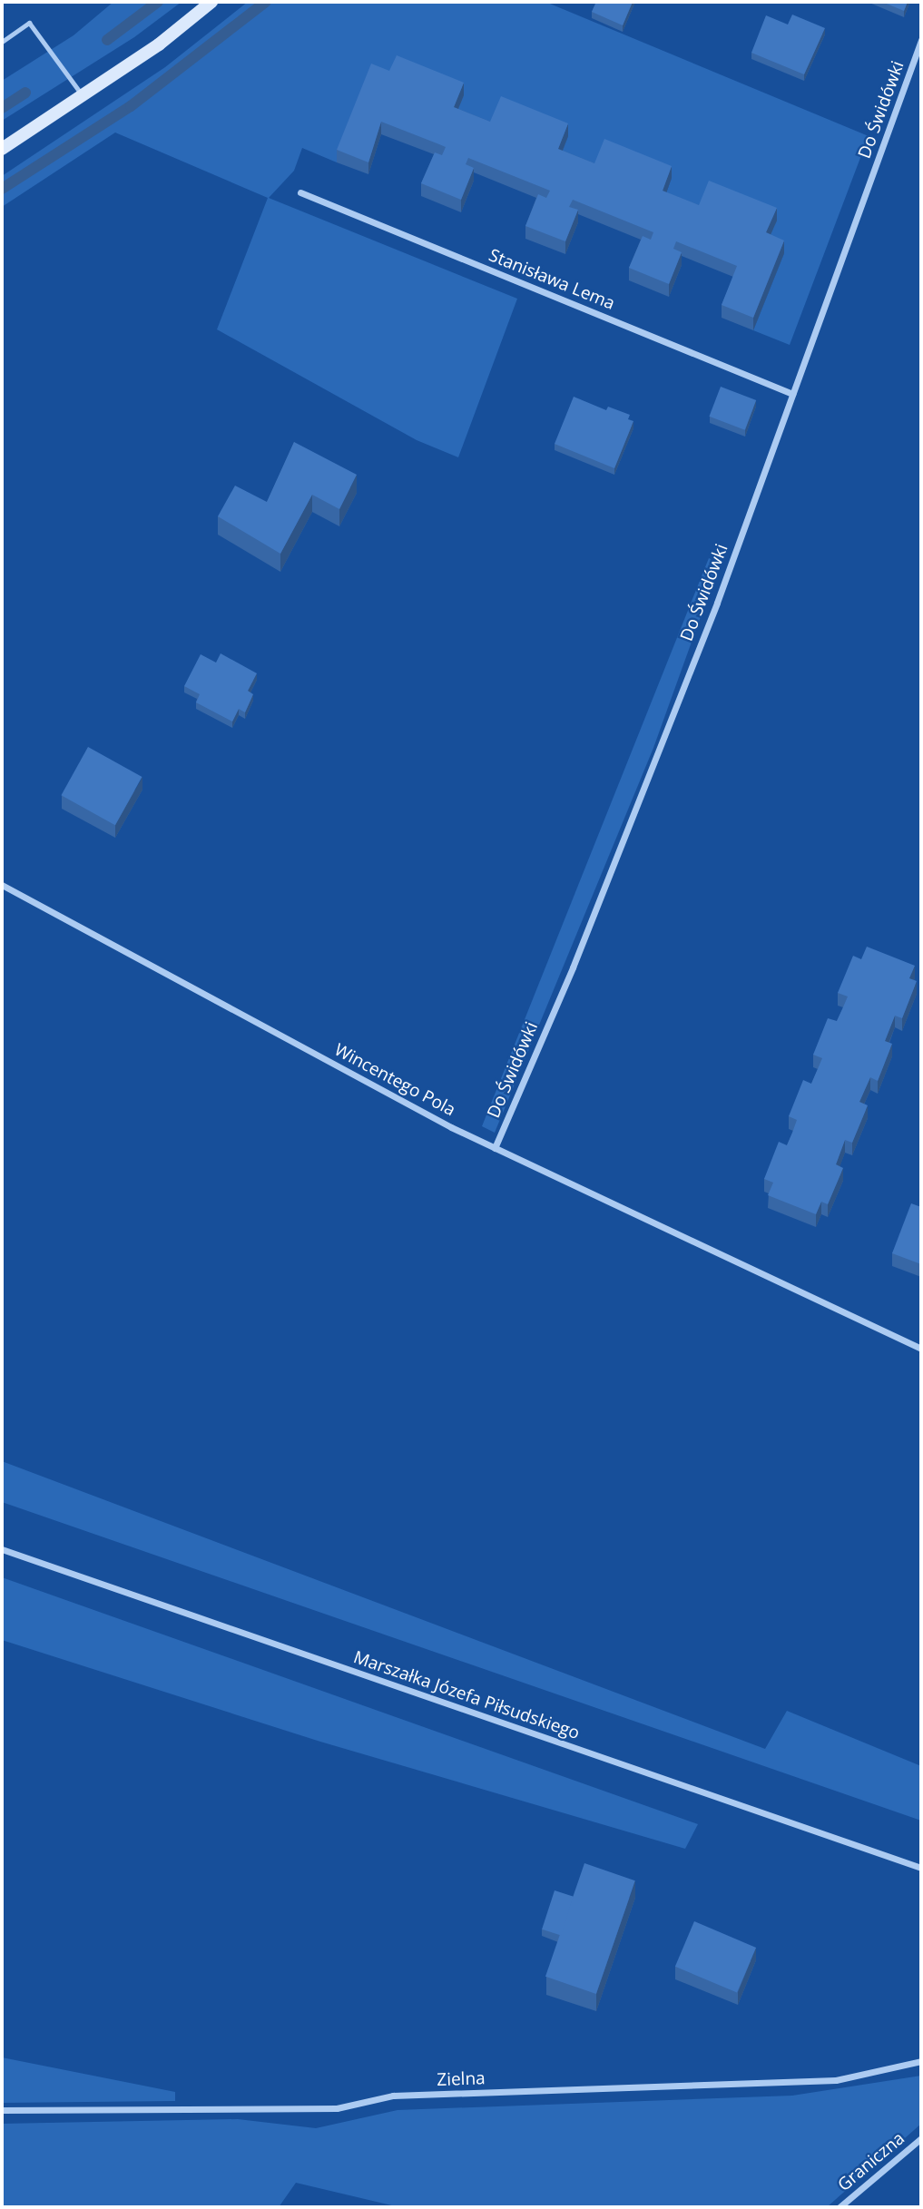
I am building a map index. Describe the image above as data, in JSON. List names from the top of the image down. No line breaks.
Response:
{"streets":{"street":["Do Świdówki","Stanisława Lema","Wincentego Pola","Marszałka Józefa Piłsudskiego","Zielna","Graniczna"]},"crossings":[["Do Świdówki","Stanisława Lema"],["Do Świdówki","Wincentego Pola"]]}
